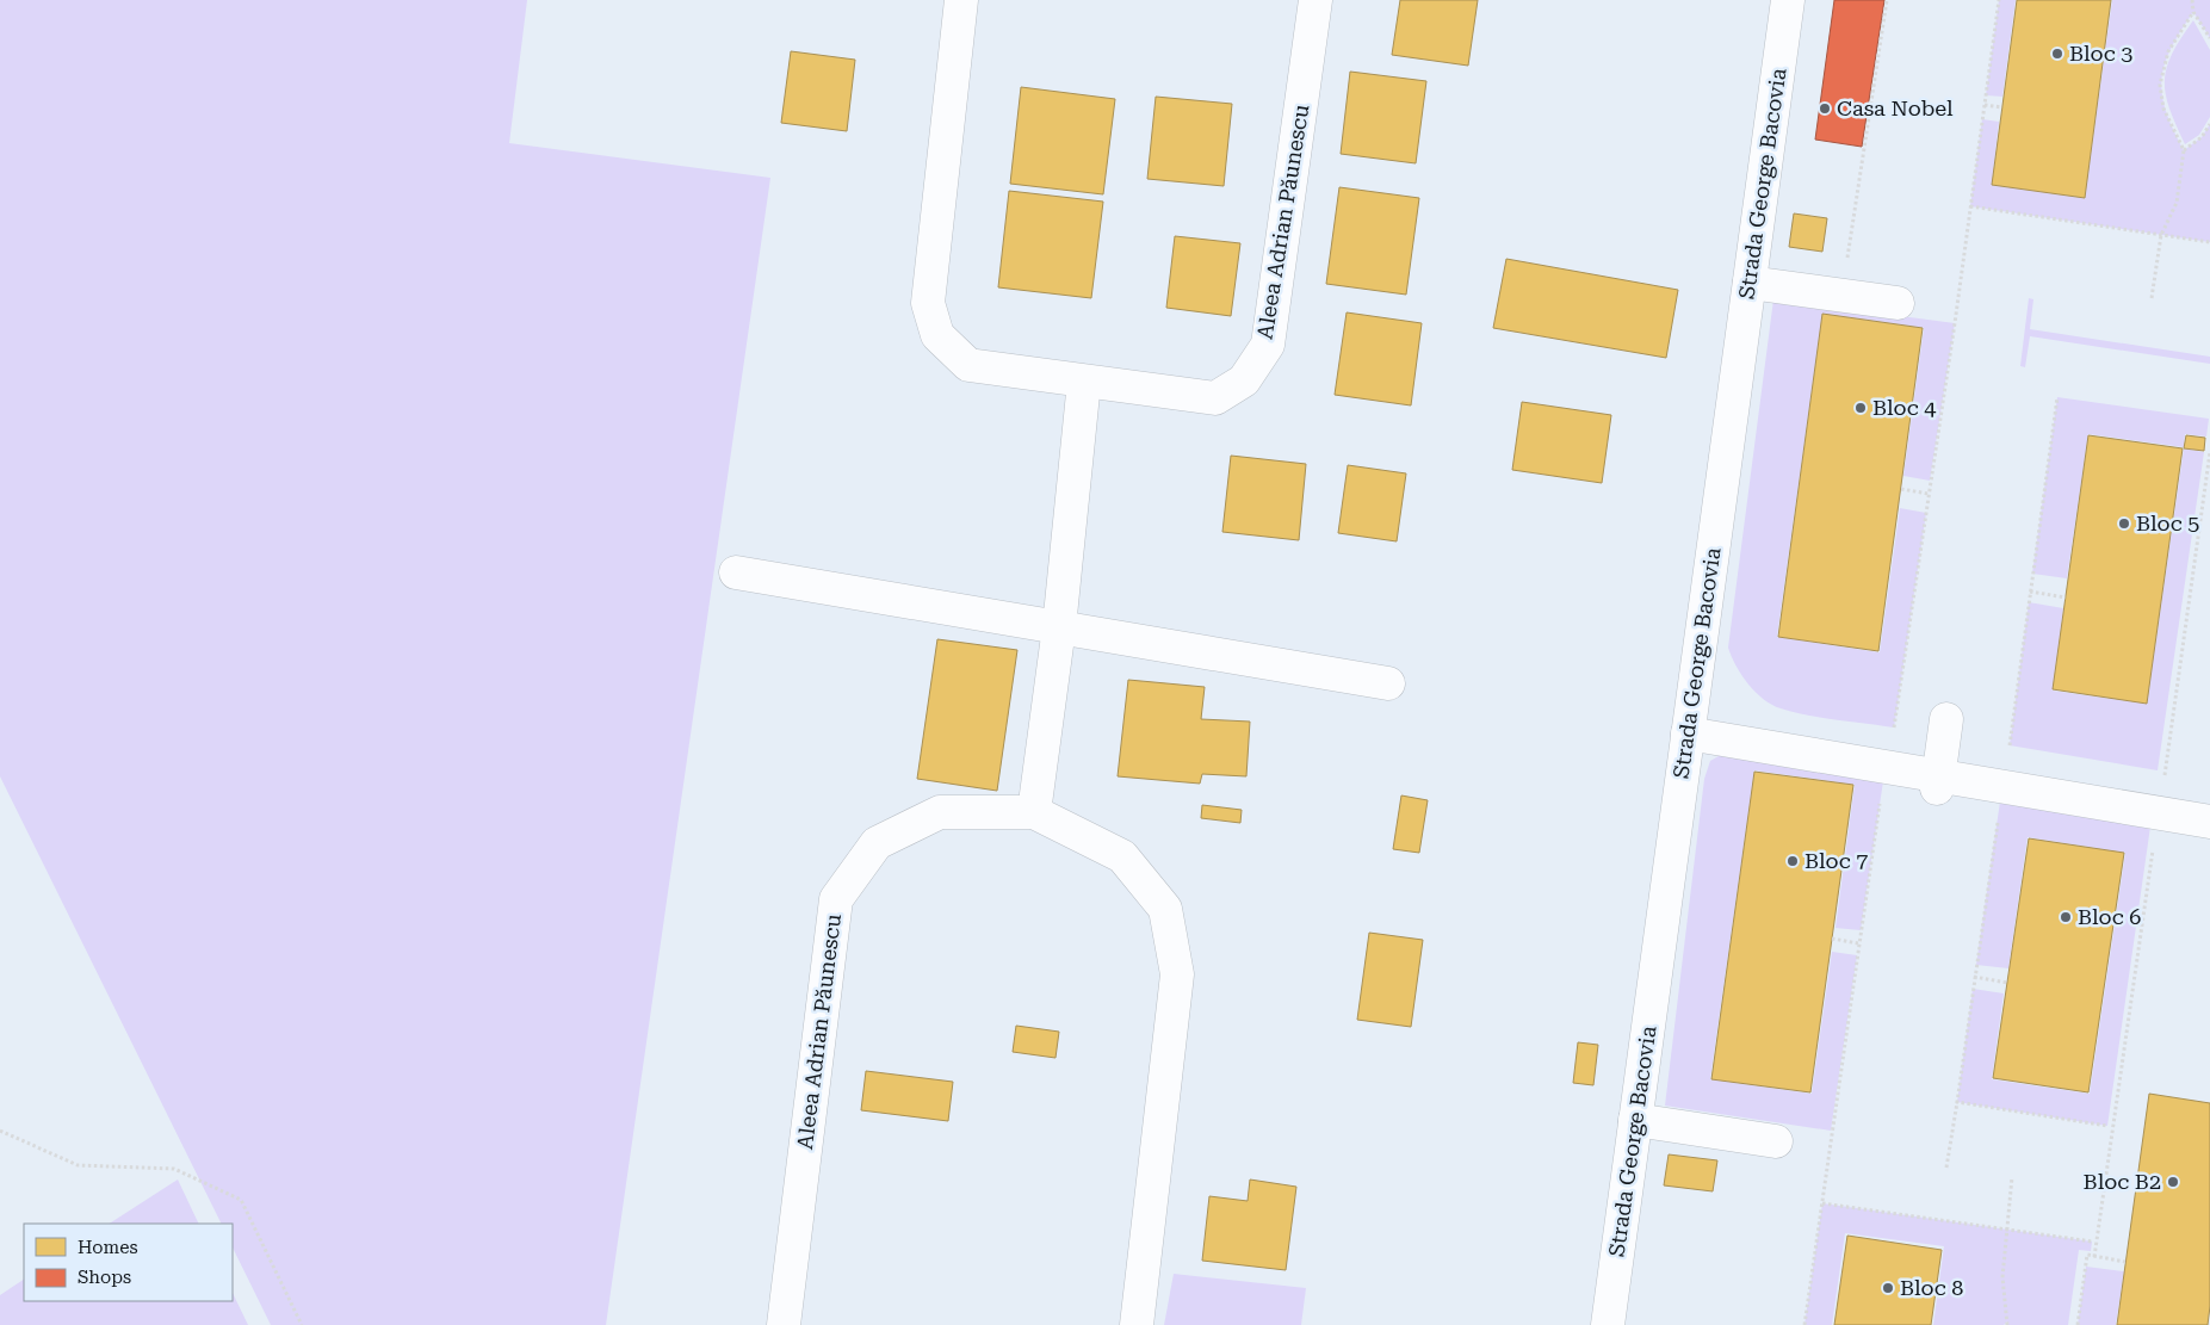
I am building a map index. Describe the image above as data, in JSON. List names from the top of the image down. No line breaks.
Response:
{"streets":{"street":["Strada George Bacovia","Aleea Adrian Păunescu"]},"places":["Bloc 3","Casa Nobel","Bloc 4","Bloc 5","Bloc 7","Bloc 6","Bloc B2","Bloc 8"],"legend":["Homes","Shops"]}
